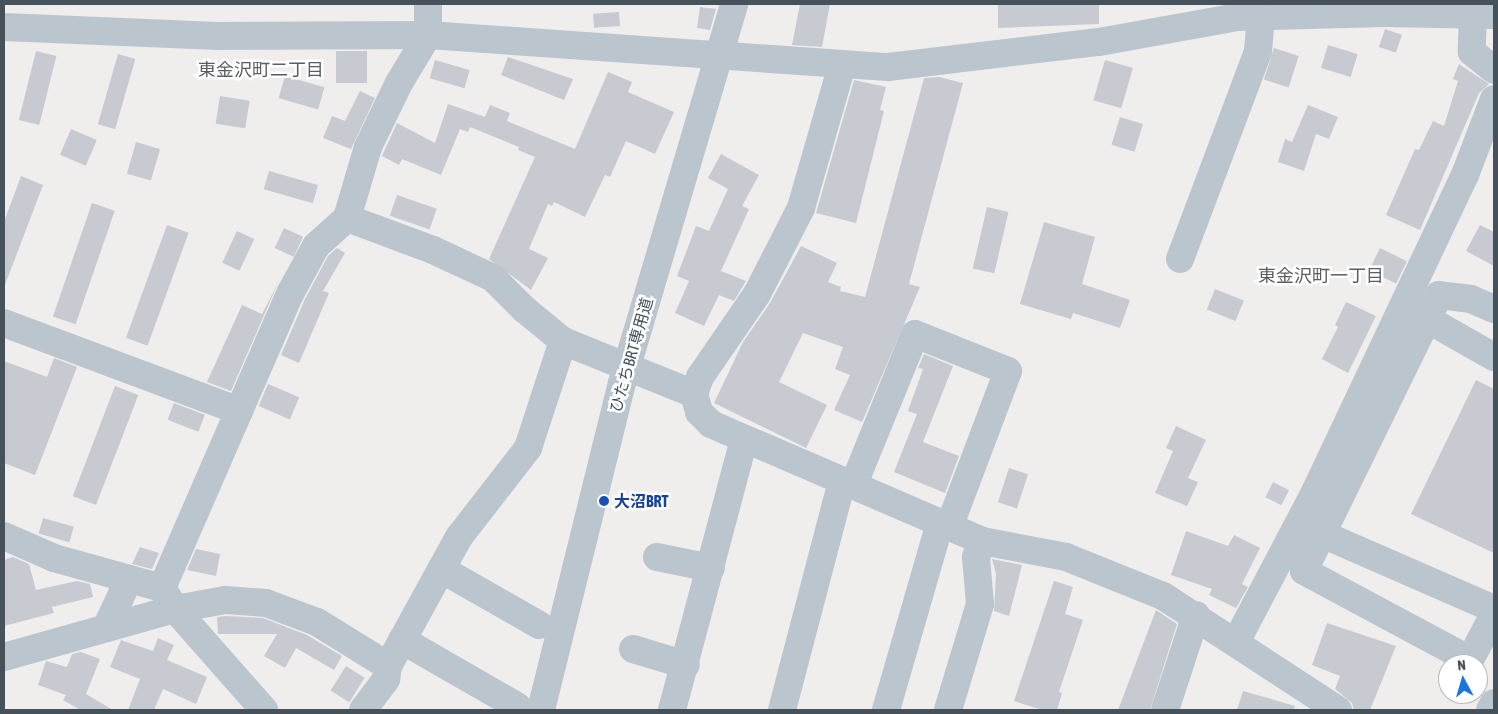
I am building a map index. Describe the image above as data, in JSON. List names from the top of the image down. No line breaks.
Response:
{"streets":{"street":["ひたちBRT専用道"]},"districts":["東金沢町二丁目","東金沢町一丁目"],"places":["大沼BRT"],"north":"top"}
